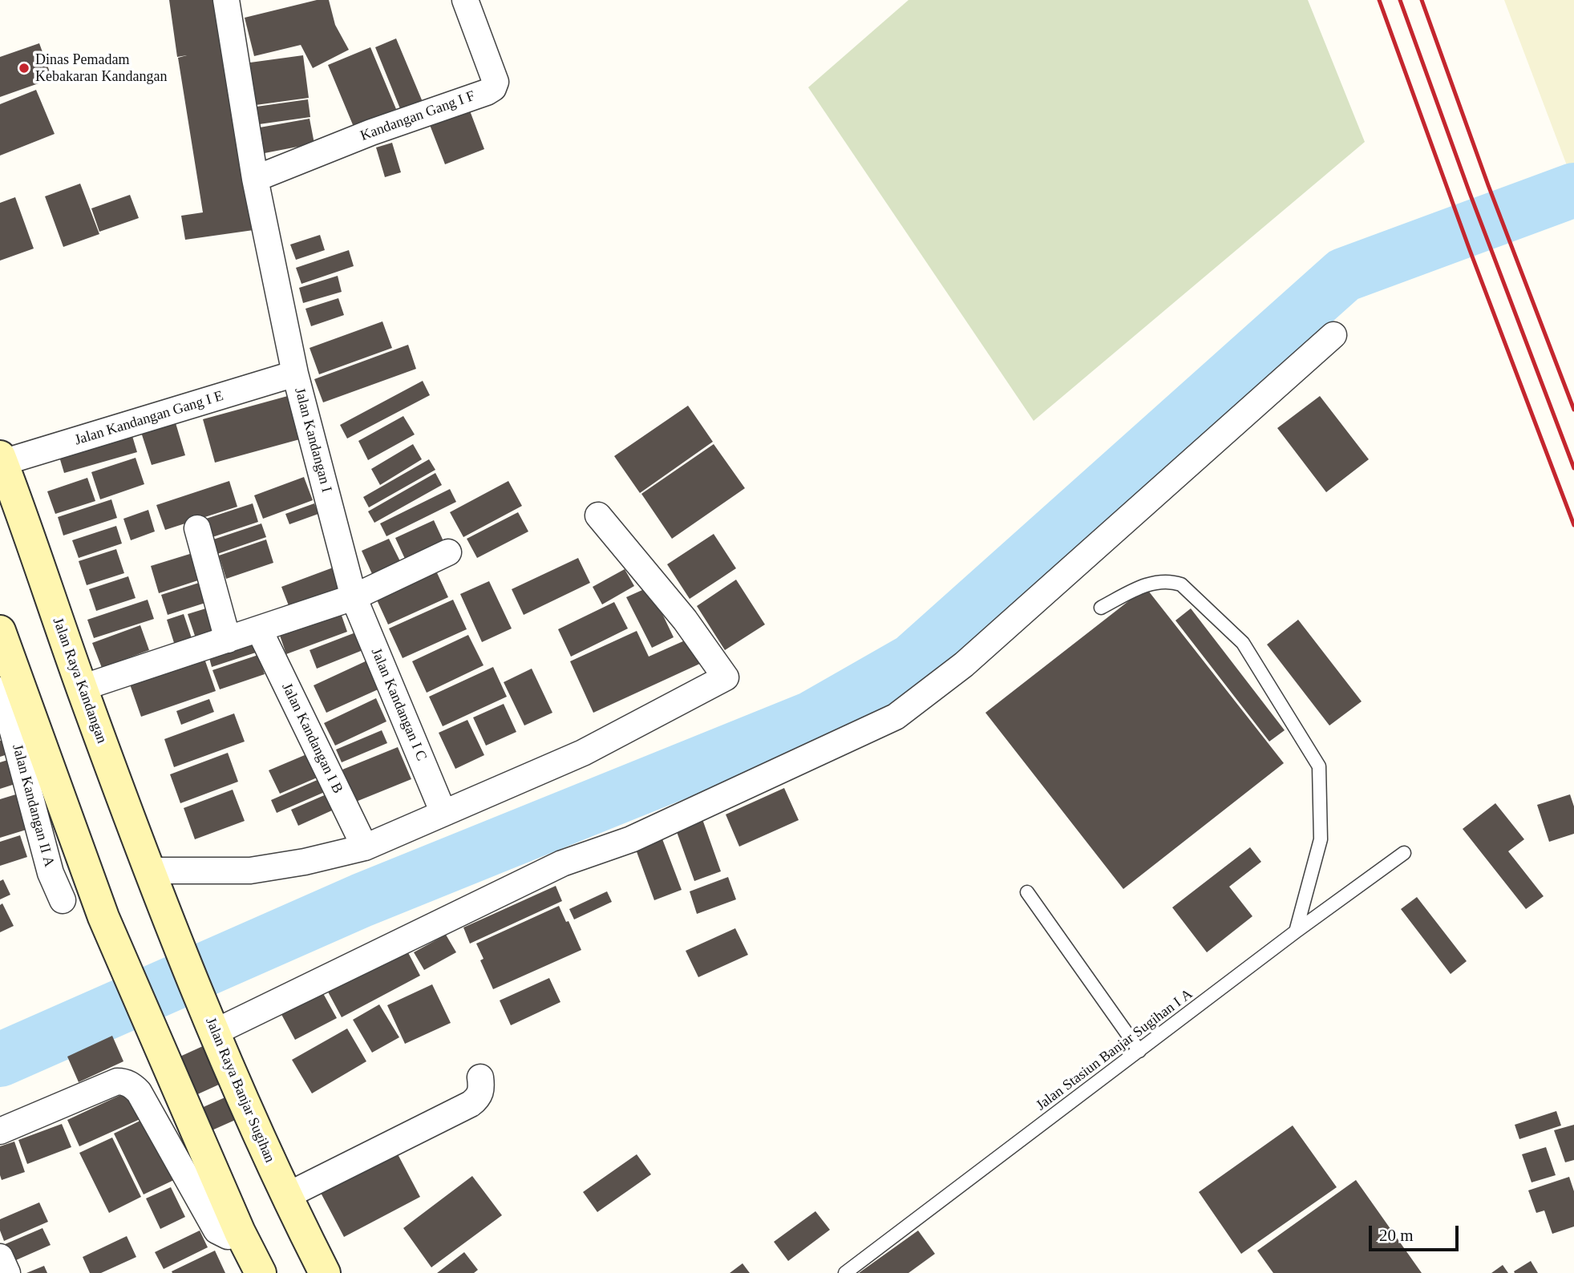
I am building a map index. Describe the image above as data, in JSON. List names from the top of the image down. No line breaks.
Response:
{"streets":{"main road":["Jalan Raya Kandangan","Jalan Raya Banjar Sugihan"],"street":["Kandangan Gang I F","Jalan Kandangan Gang I E","Jalan Kandangan I","Jalan Kandangan I C","Jalan Kandangan I B","Jalan Kandangan II A"],"lane":["Jalan Stasiun Banjar Sugihan I A"]},"crossings":[["Kandangan Gang I F","Jalan Kandangan I"],["Jalan Kandangan Gang I E","Jalan Kandangan I"],["Jalan Kandangan Gang I E","Jalan Raya Kandangan"],["Jalan Kandangan I","Jalan Kandangan I C"],["Jalan Raya Kandangan","Jalan Raya Banjar Sugihan"]],"places":["Dinas Pemadam Kebakaran Kandangan"],"scale_bar":"20 m"}
